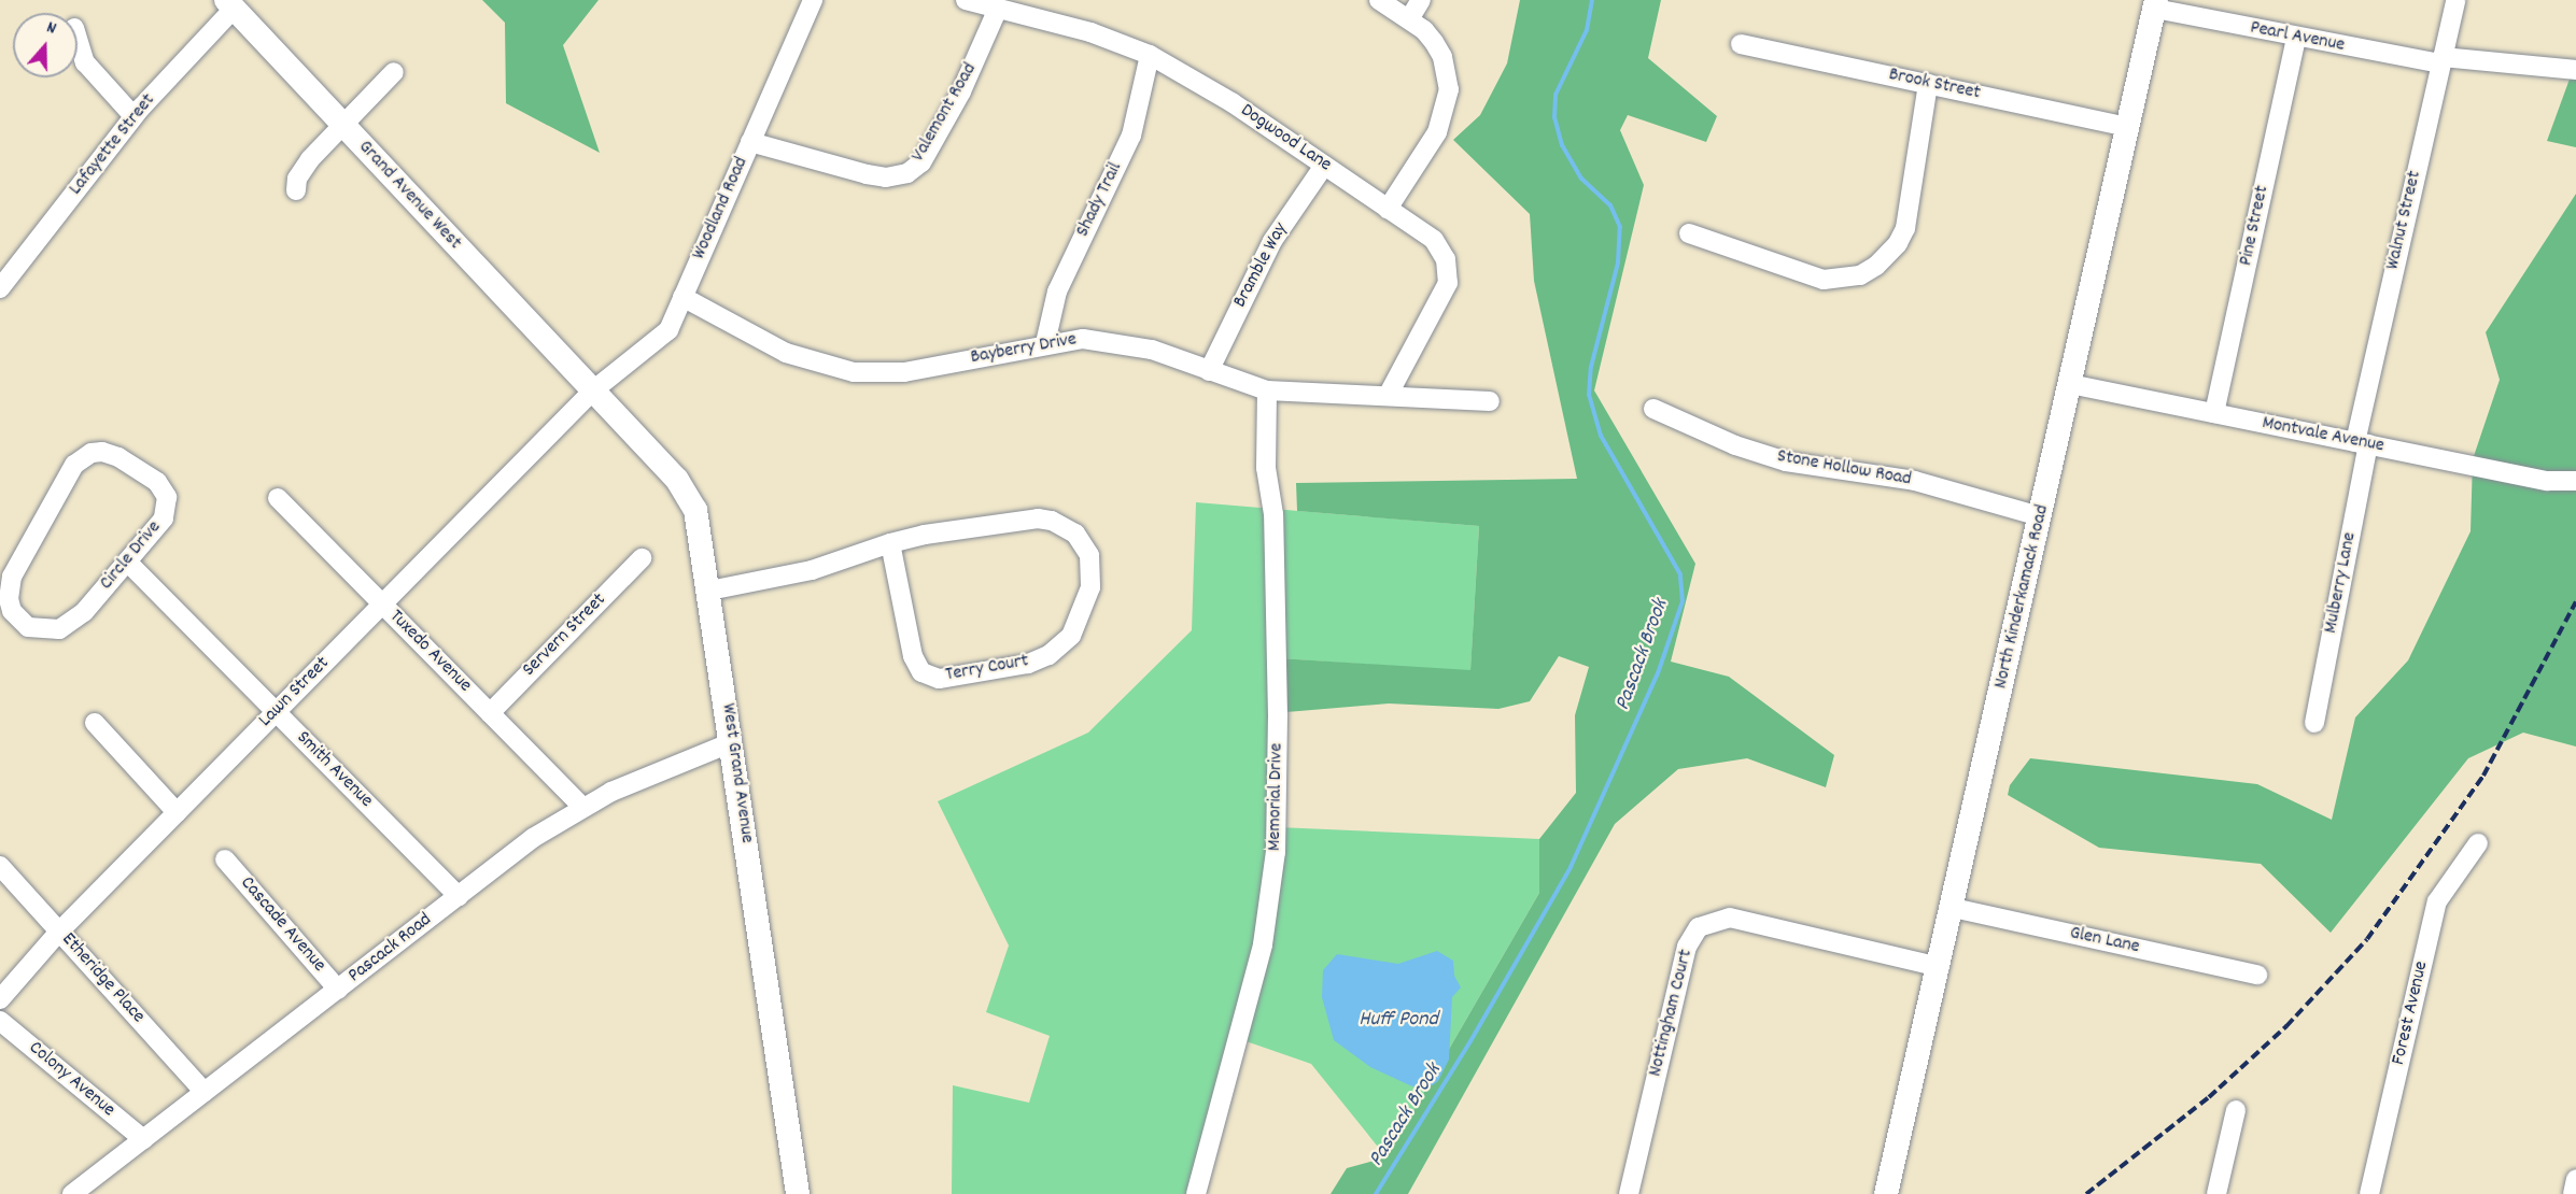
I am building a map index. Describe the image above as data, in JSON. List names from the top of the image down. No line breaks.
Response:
{"streets":{"main road":["Grand Avenue West","North Kinderkamack Road","West Grand Avenue"],"street":["Pearl Avenue","Brook Street","Valemont Road","Dogwood Lane","Lafayette Street","Shady Trail","Woodland Road","Walnut Street","Pine Street","Bramble Way","Bayberry Drive","Montvale Avenue","Stone Hollow Road","Circle Drive","Mulberry Lane","Servern Street","Tuxedo Avenue","Terry Court","Lawn Street","Smith Avenue","Memorial Drive","Cascade Avenue","Glen Lane","Pascack Road","Etheridge Place","Nottingham Court","Forest Avenue","Colony Avenue"]},"crossings":[["Pearl Avenue","Walnut Street"],["Pearl Avenue","Pine Street"],["Pearl Avenue","North Kinderkamack Road"],["Brook Street","North Kinderkamack Road"],["Valemont Road","Dogwood Lane"],["Valemont Road","Woodland Road"],["Dogwood Lane","Shady Trail"],["Dogwood Lane","Bramble Way"],["Dogwood Lane","Bayberry Drive"],["Lafayette Street","Grand Avenue West"],["Grand Avenue West","Woodland Road"],["Grand Avenue West","Lawn Street"],["Grand Avenue West","West Grand Avenue"],["Shady Trail","Bayberry Drive"],["Woodland Road","Bayberry Drive"],["Woodland Road","Lawn Street"],["Woodland Road","West Grand Avenue"],["Walnut Street","Montvale Avenue"],["Walnut Street","Mulberry Lane"],["Pine Street","Montvale Avenue"],["Bramble Way","Bayberry Drive"],["Bayberry Drive","Memorial Drive"],["Montvale Avenue","Mulberry Lane"],["Montvale Avenue","North Kinderkamack Road"],["Stone Hollow Road","North Kinderkamack Road"],["Circle Drive","Smith Avenue"],["North Kinderkamack Road","Glen Lane"],["North Kinderkamack Road","Nottingham Court"],["Servern Street","Tuxedo Avenue"],["Tuxedo Avenue","Lawn Street"],["Tuxedo Avenue","Pascack Road"],["Terry Court","West Grand Avenue"],["Lawn Street","Smith Avenue"],["Lawn Street","West Grand Avenue"],["Lawn Street","Etheridge Place"],["Smith Avenue","Pascack Road"],["West Grand Avenue","Pascack Road"],["Cascade Avenue","Pascack Road"],["Pascack Road","Etheridge Place"],["Pascack Road","Colony Avenue"]],"water":["Pascack Brook","Huff Pond"],"north":"top"}
